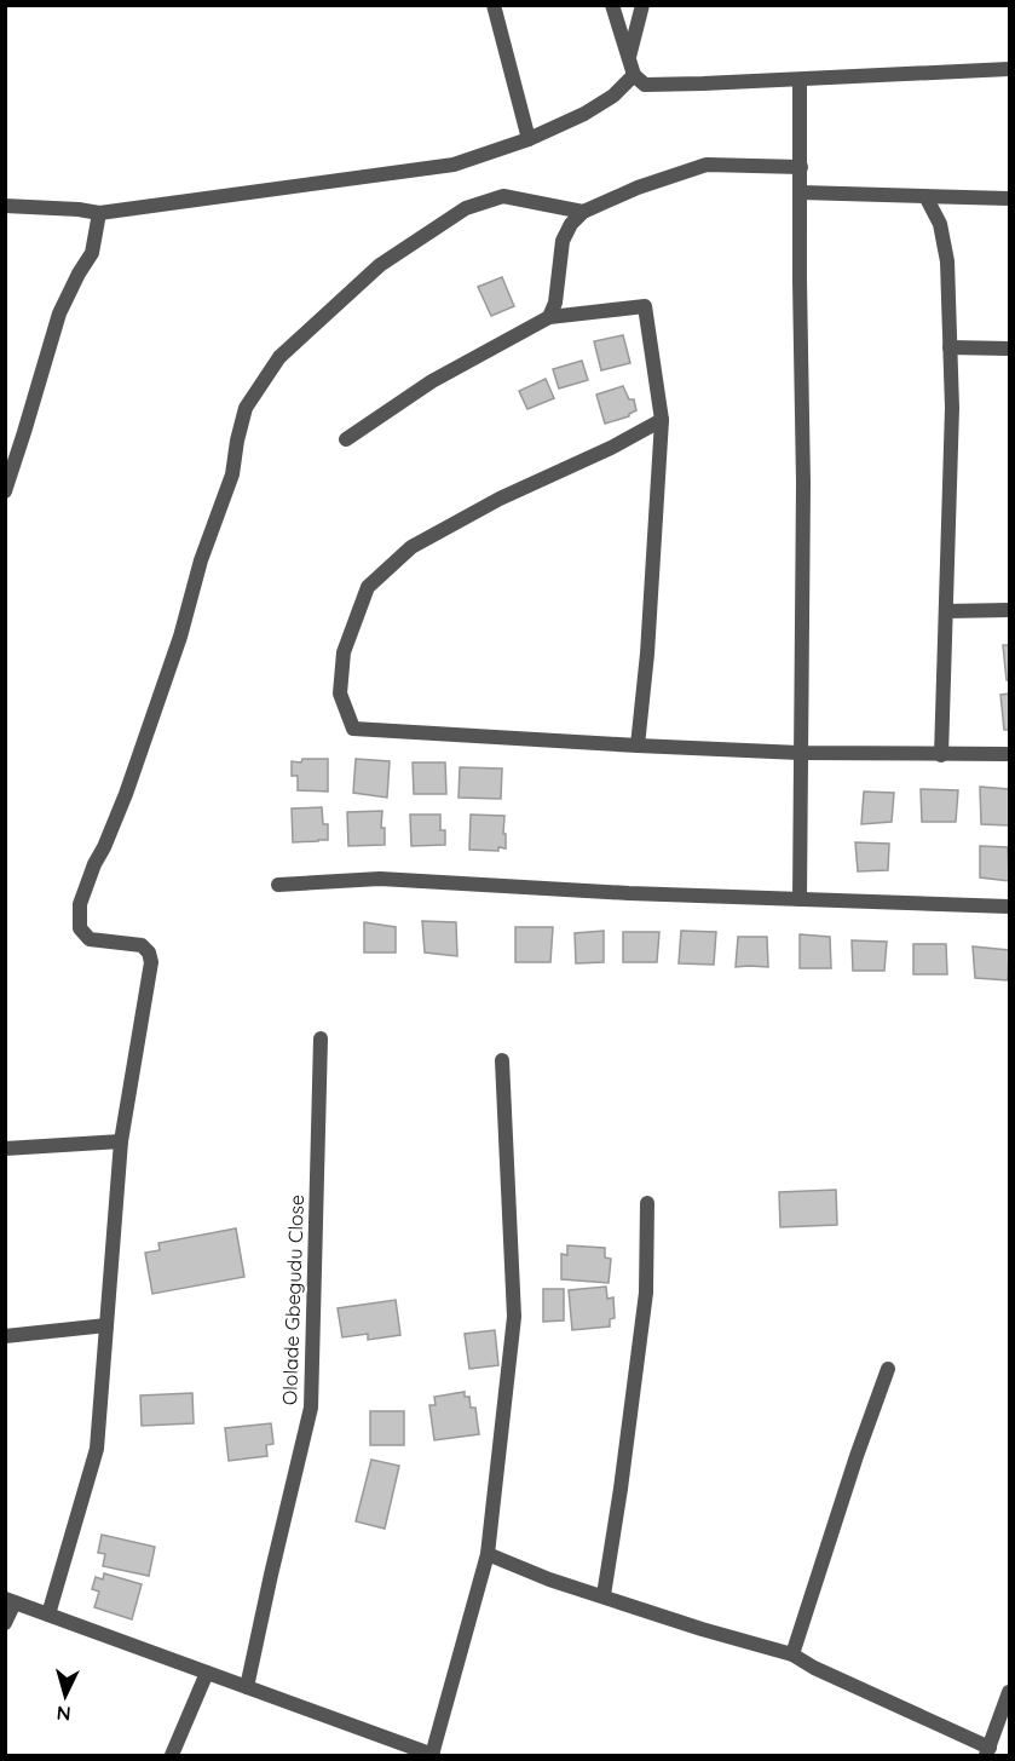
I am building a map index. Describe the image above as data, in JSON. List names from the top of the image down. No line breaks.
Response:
{"streets":{"street":["Ololade Gbegudu Close"]},"north":"bottom"}
